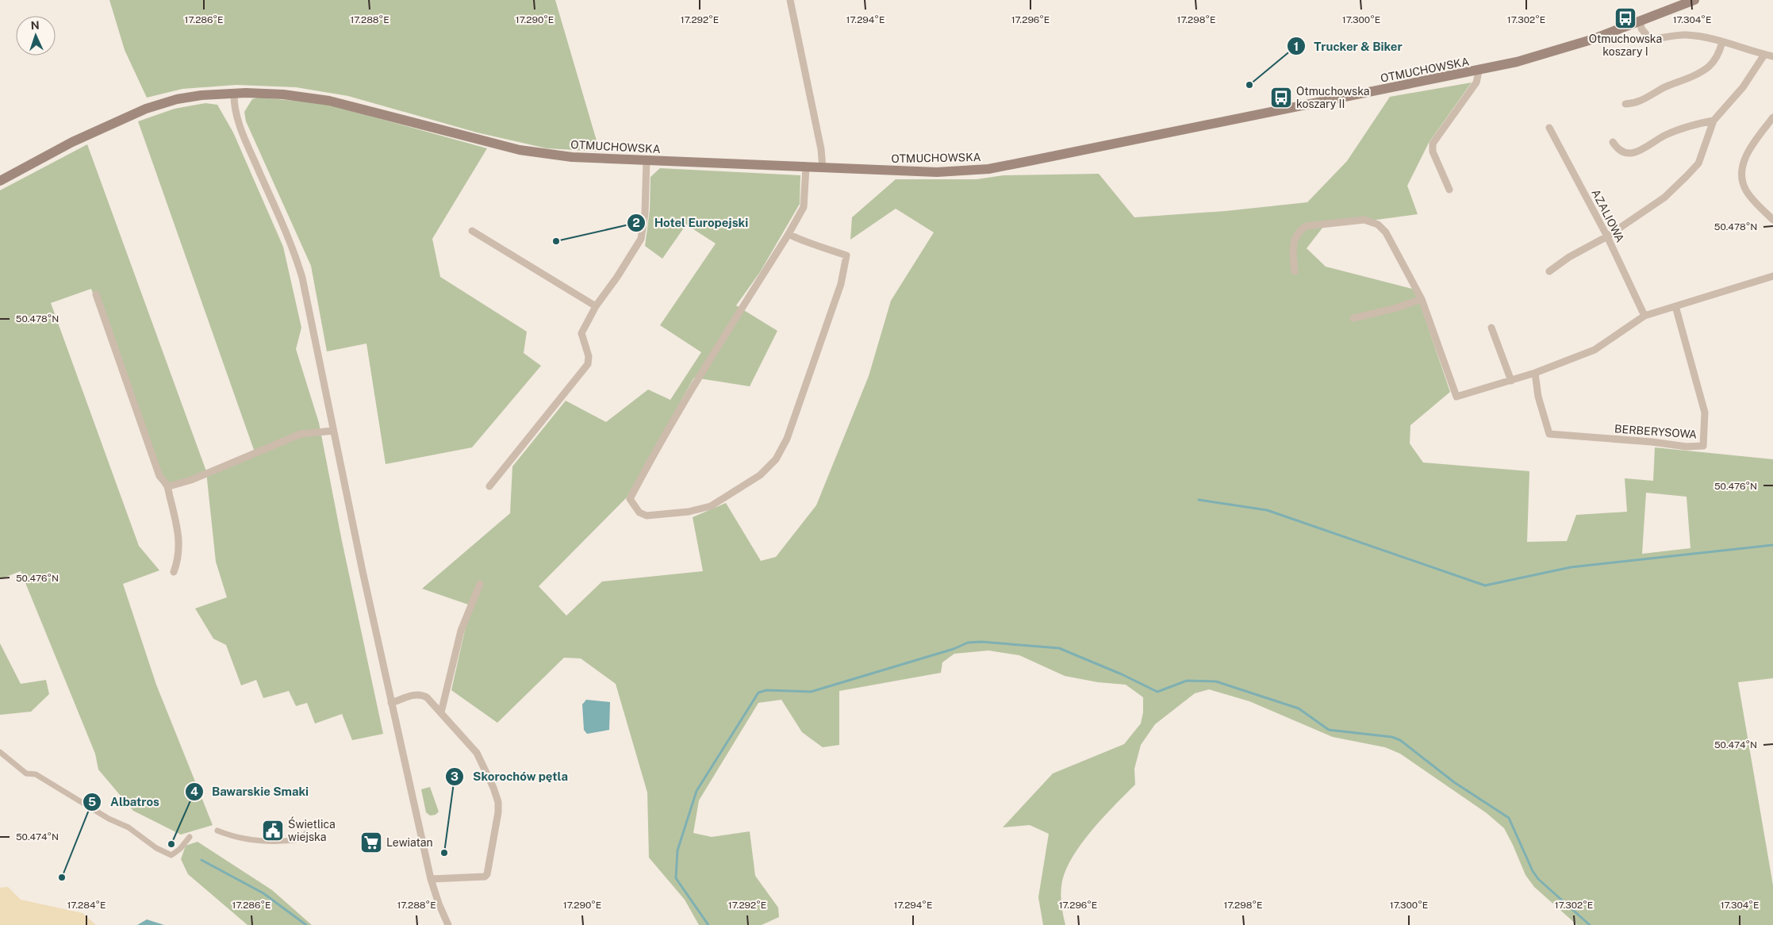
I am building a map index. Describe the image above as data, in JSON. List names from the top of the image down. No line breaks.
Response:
{"streets":{"main road":["OTMUCHOWSKA"],"street":["AZALIOWA","BERBERYSOWA"]},"places":{"bus stop":["Otmuchowska koszary I","Otmuchowska koszary II"],"other":["Trucker & Biker","Hotel Europejski","Bawarskie Smaki","Skorochów pętla","Albatros"],"public building":["Świetlica wiejska"],"supermarket":["Lewiatan"]},"north":"top","coordinates":["17.286°E","17.288°E","17.290°E","17.292°E","17.294°E","17.296°E","17.298°E","17.300°E","17.302°E","17.304°E","50.478°N","50.476°N","50.474°N","17.284°E"]}
